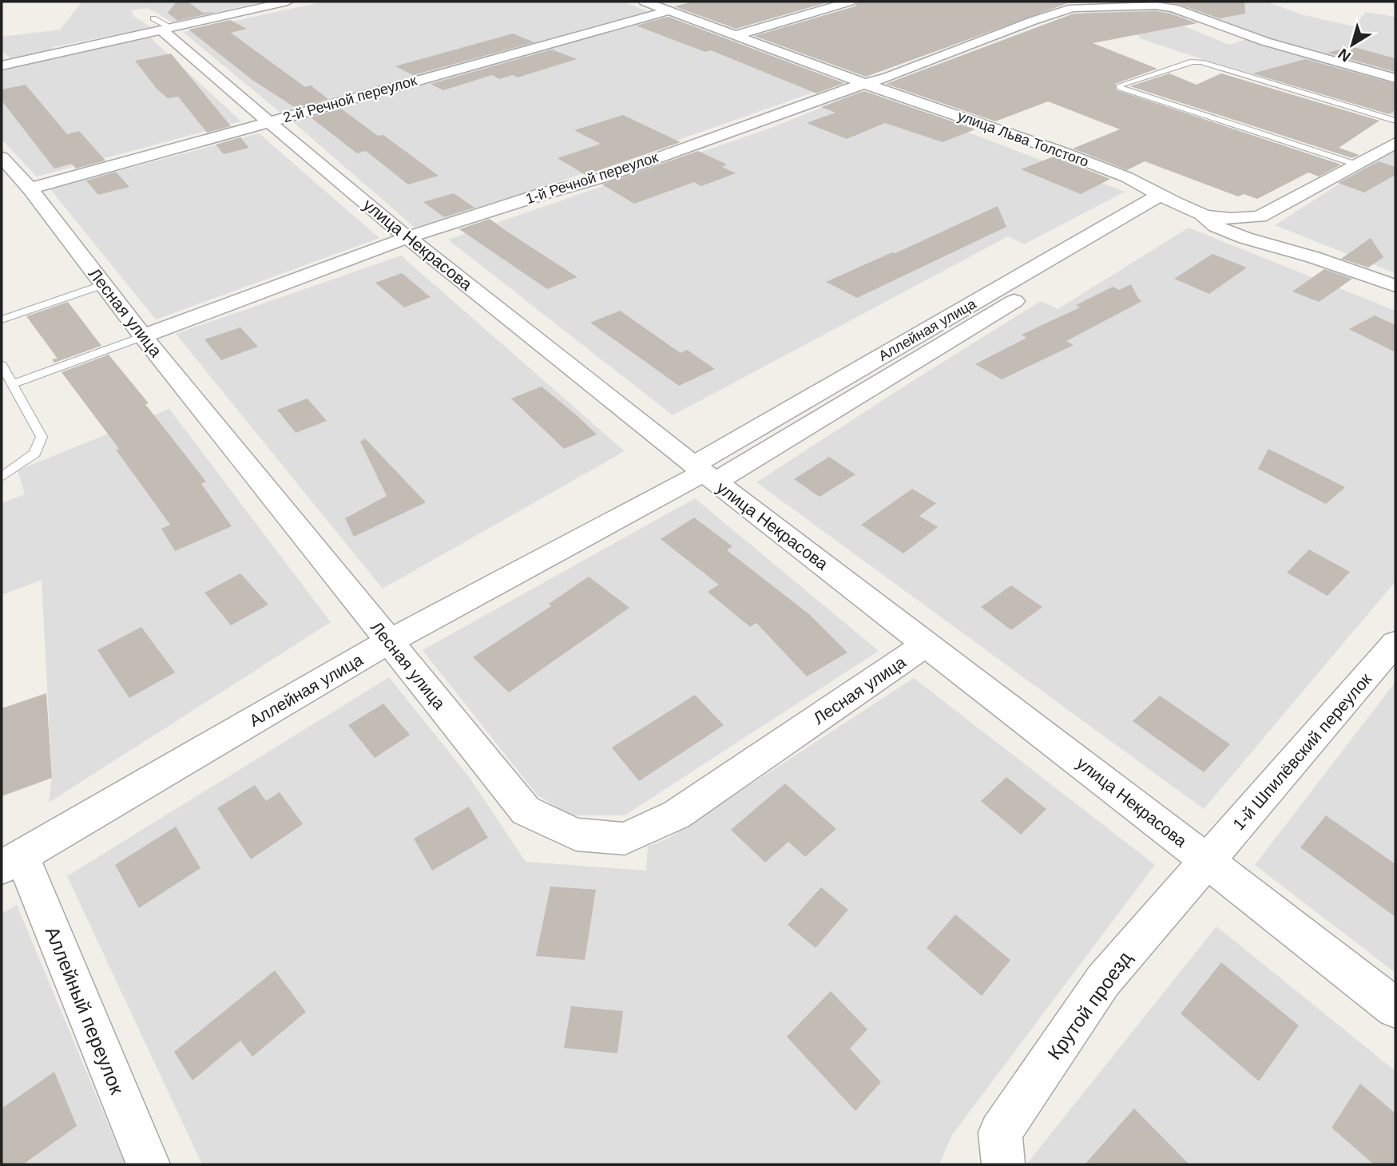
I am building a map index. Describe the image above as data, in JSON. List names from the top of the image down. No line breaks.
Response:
{"streets":{"street":["2-й Речной переулок","улица Льва Толстого","1-й Речной переулок","улица Некрасова","Лесная улица","Аллейная улица","1-й Шпилёвский переулок","Крутой проезд","Аллейный переулок"]},"crossings":[["2-й Речной переулок","улица Льва Толстого"],["2-й Речной переулок","улица Некрасова"],["2-й Речной переулок","Лесная улица"],["улица Льва Толстого","1-й Речной переулок"],["улица Льва Толстого","Аллейная улица"],["1-й Речной переулок","улица Некрасова"],["1-й Речной переулок","Лесная улица"],["улица Некрасова","Лесная улица"],["улица Некрасова","Аллейная улица"],["улица Некрасова","1-й Шпилёвский переулок"],["улица Некрасова","Крутой проезд"],["Лесная улица","Аллейная улица"],["Аллейная улица","Аллейный переулок"],["1-й Шпилёвский переулок","Крутой проезд"]],"north":"bottom left"}
